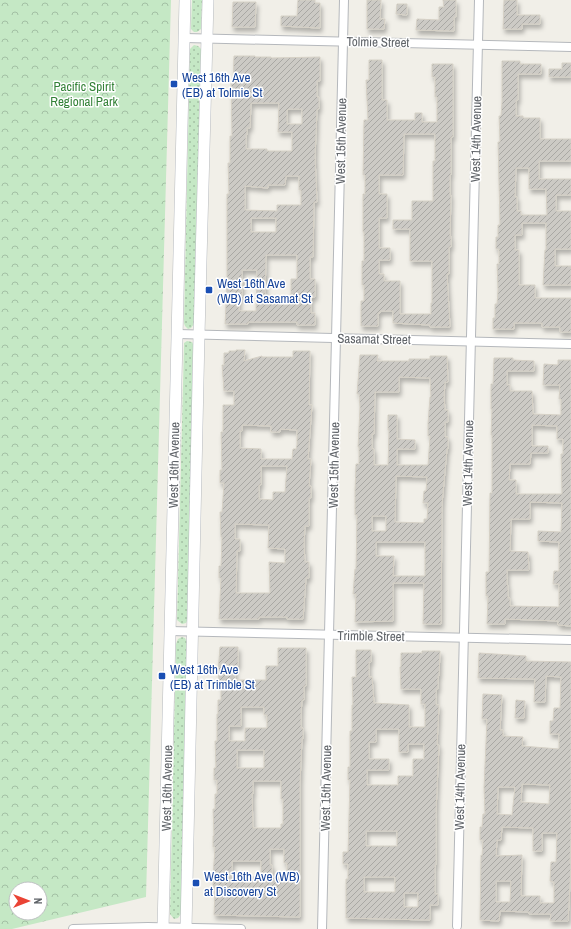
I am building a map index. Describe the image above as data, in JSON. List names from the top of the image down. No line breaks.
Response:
{"streets":{"main road":["West 16th Avenue"],"street":["Tolmie Street","West 14th Avenue","West 15th Avenue","Sasamat Street","Trimble Street"]},"crossings":[["Tolmie Street","West 14th Avenue"],["Tolmie Street","West 15th Avenue"],["Tolmie Street","West 16th Avenue"],["West 14th Avenue","Sasamat Street"],["West 14th Avenue","Trimble Street"],["West 15th Avenue","Sasamat Street"],["West 15th Avenue","Trimble Street"],["Sasamat Street","West 16th Avenue"],["West 16th Avenue","Trimble Street"]],"parks":["Pacific Spirit Regional Park"],"places":{"transit":["West 16th Ave (EB) at Tolmie St","West 16th Ave (WB) at Sasamat St","West 16th Ave (EB) at Trimble St","West 16th Ave (WB) at Discovery St"]},"north":"right"}
